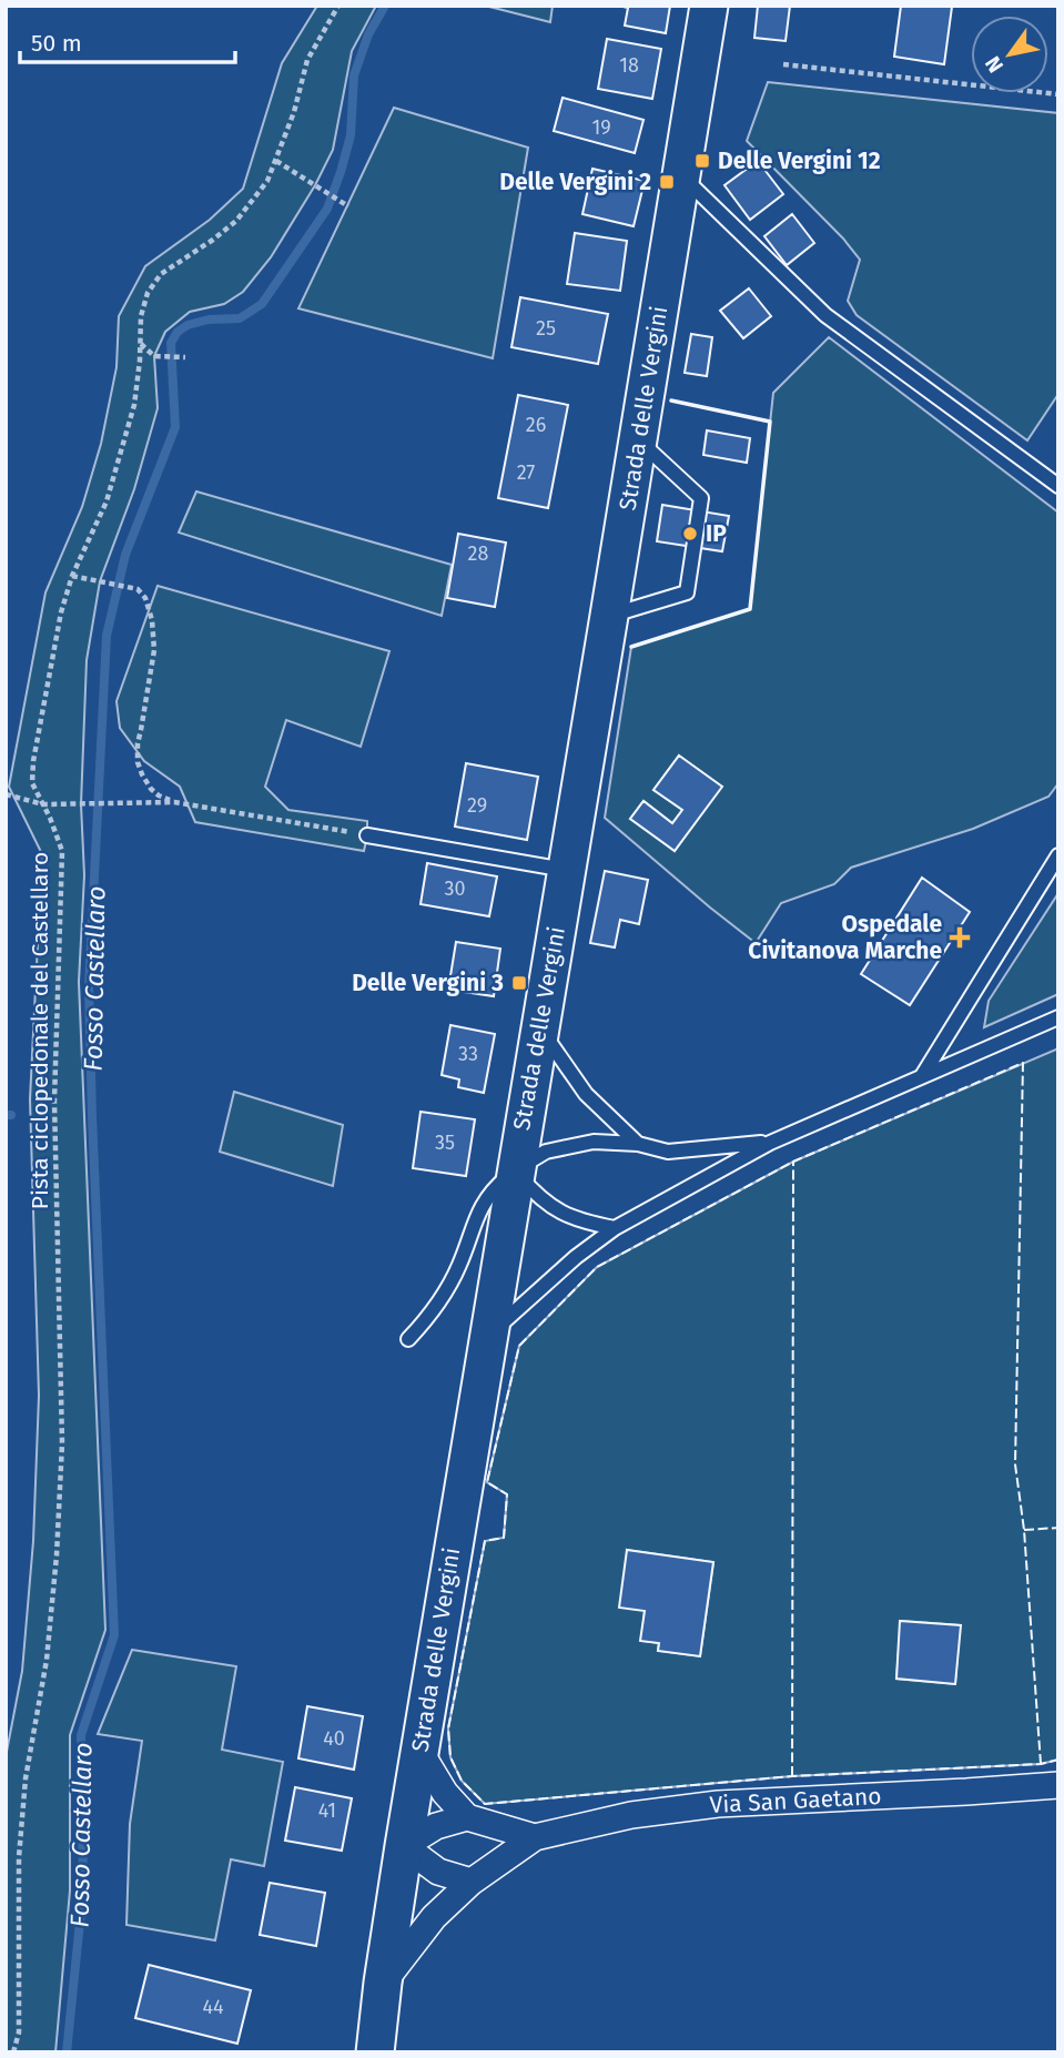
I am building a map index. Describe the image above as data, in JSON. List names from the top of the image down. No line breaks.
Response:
{"streets":{"main road":["Strada delle Vergini"],"street":["Via San Gaetano"],"path":["Pista ciclopedonale del Castellaro"]},"crossings":[["Strada delle Vergini","Via San Gaetano"]],"water":["Fosso Castellaro"],"places":{"transit":["Delle Vergini 12","Delle Vergini 2","Delle Vergini 3"],"other":["IP"],"health":["Ospedale Civitanova Marche"]},"house_numbers":["18","19","25","26","27","28","29","30","33","35","40","41","44"],"scale_bar":"50 m","north":"bottom left"}
